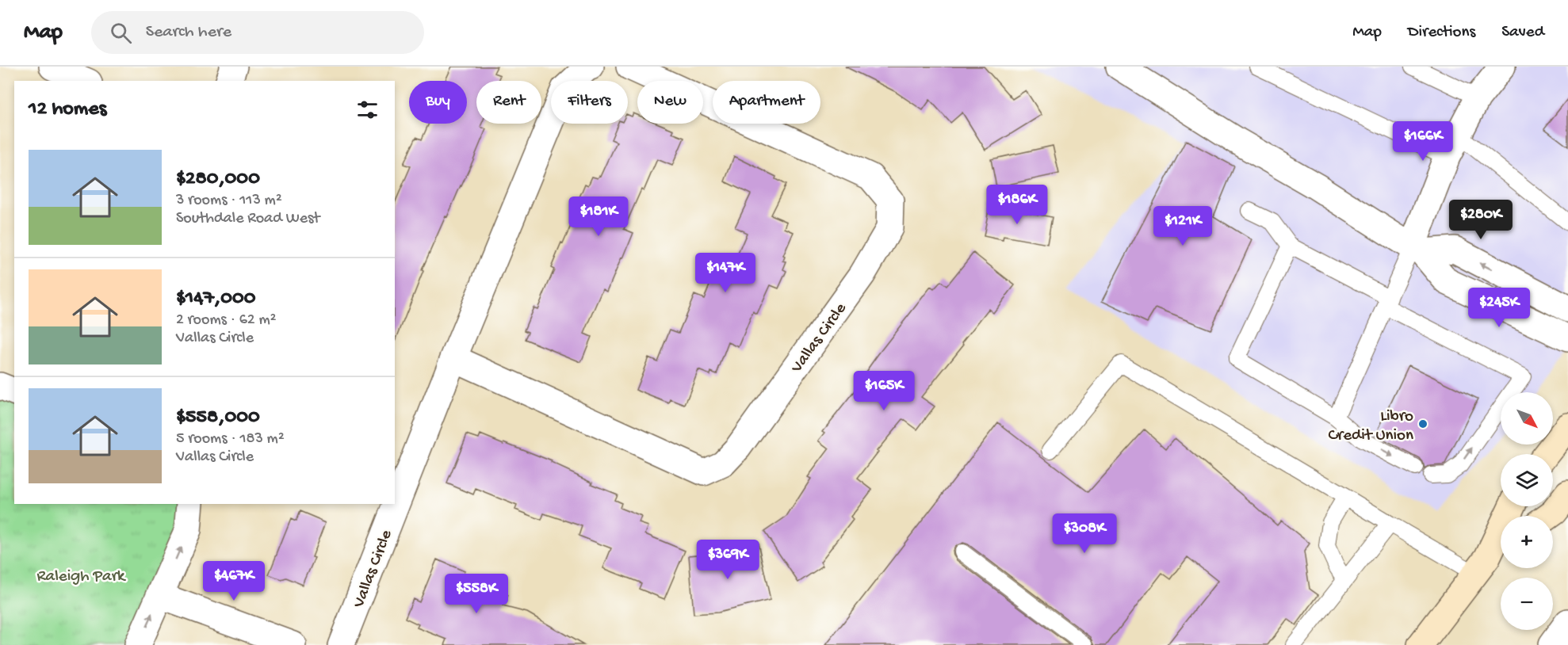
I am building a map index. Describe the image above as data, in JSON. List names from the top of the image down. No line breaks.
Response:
{"streets":{"street":["Vallas Circle"]},"parks":["Raleigh Park"],"places":["Libro Credit Union"],"north":"bottom right","page":{"header":"Map","search":"Search here","nav":["Map","Directions","Saved"],"chip":["Buy","Rent","Filters","New","Apartment"],"heading":"12 homes","price":["$166K","$186K","$181K","$280K","$121K","$147K","$245K","$165K","$308K","$369K","$467K","$558K"],"list":[{"name":"$280,000","note":"3 rooms · 113 m² · Southdale Road West"},{"name":"$147,000","note":"2 rooms · 62 m² · Vallas Circle"},{"name":"$558,000","note":"5 rooms · 183 m² · Vallas Circle"}],"map_buttons":["+","−"]}}
